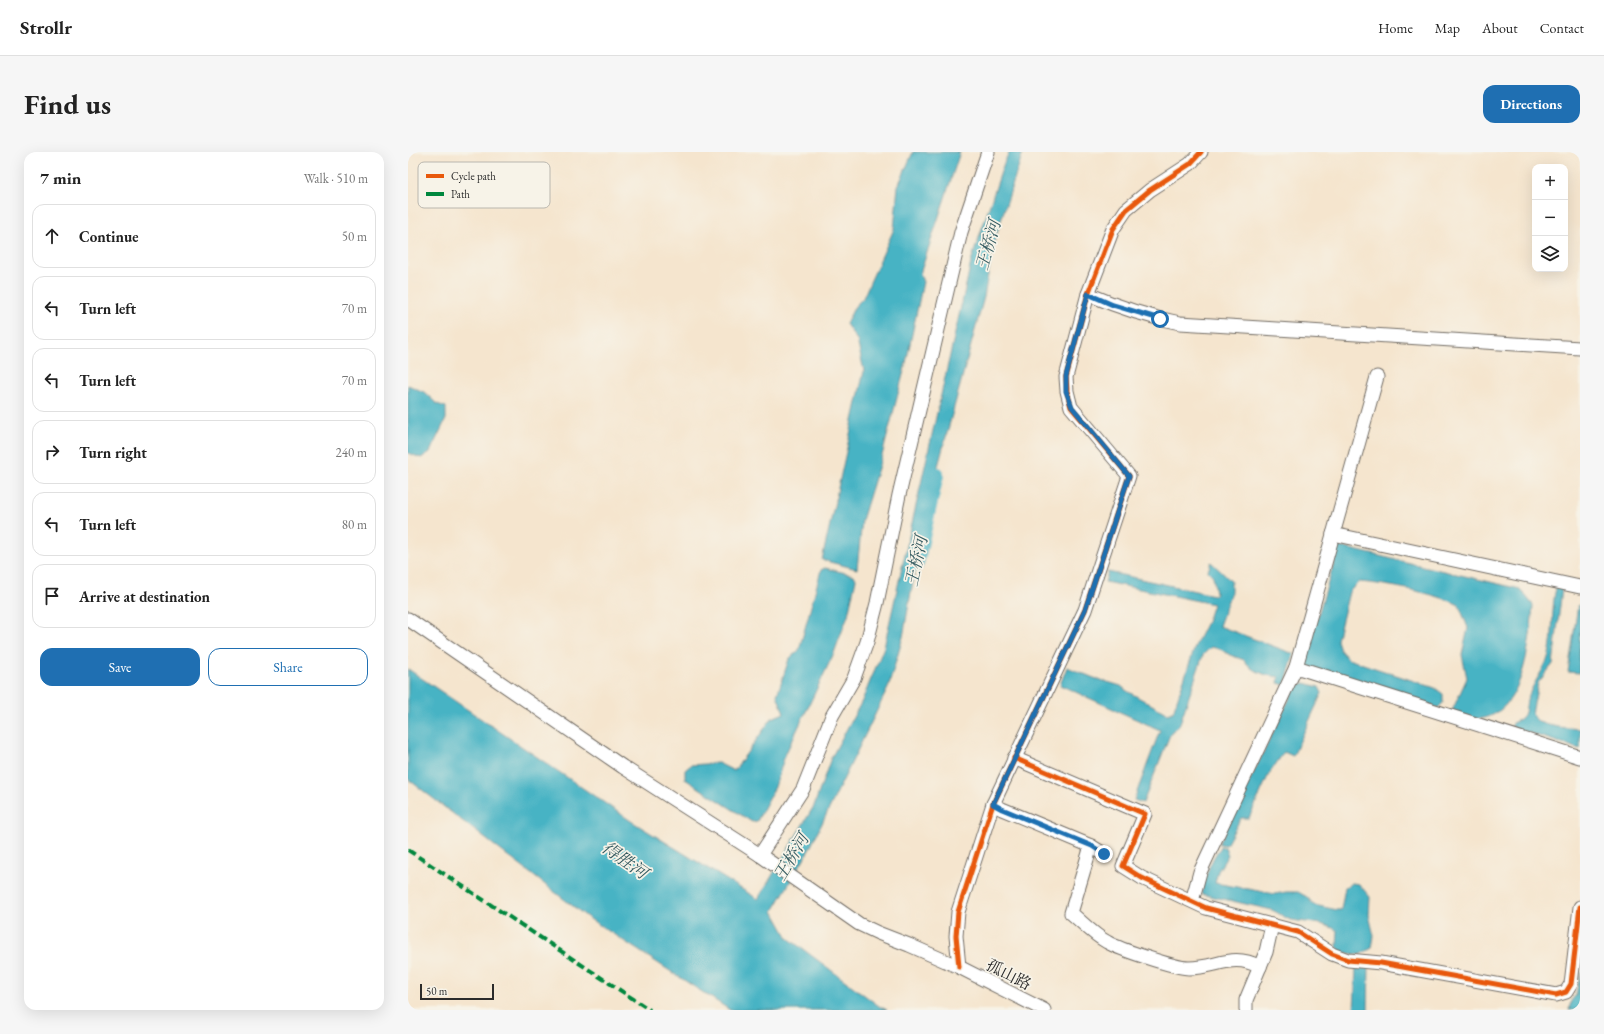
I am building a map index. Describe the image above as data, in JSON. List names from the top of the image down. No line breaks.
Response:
{"streets":{"street":["孤山路"]},"water":["王桥河","得胜河"],"legend":["Cycle path","Path"],"scale_bar":"50 m","page":{"header":"Strollr","nav":["Home","Map","About","Contact"],"buttons":["Directions",["Save","Share"]],"title":"Find us","heading":["7 min","Walk · 510 m"],"map_buttons":["+","−"],"list":[["Continue","50 m"],["Turn left","70 m"],["Turn left","70 m"],["Turn right","240 m"],["Turn left","80 m"],"Arrive at destination"],"scale":"50 m"}}
